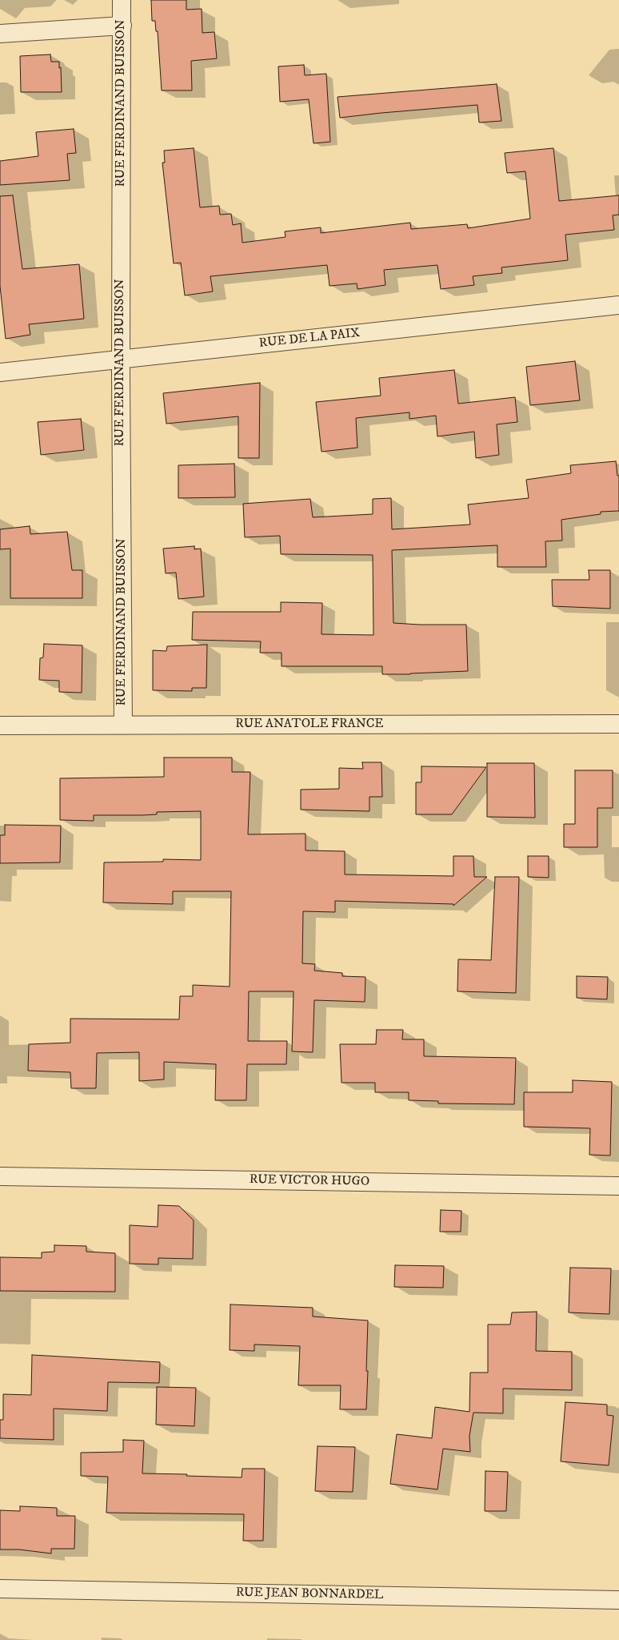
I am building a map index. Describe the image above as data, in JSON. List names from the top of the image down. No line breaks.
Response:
{"streets":{"street":["RUE FERDINAND BUISSON","RUE DE LA PAIX","RUE ANATOLE FRANCE","RUE VICTOR HUGO","RUE JEAN BONNARDEL"]},"crossings":[["RUE FERDINAND BUISSON","RUE DE LA PAIX"],["RUE FERDINAND BUISSON","RUE ANATOLE FRANCE"]]}
